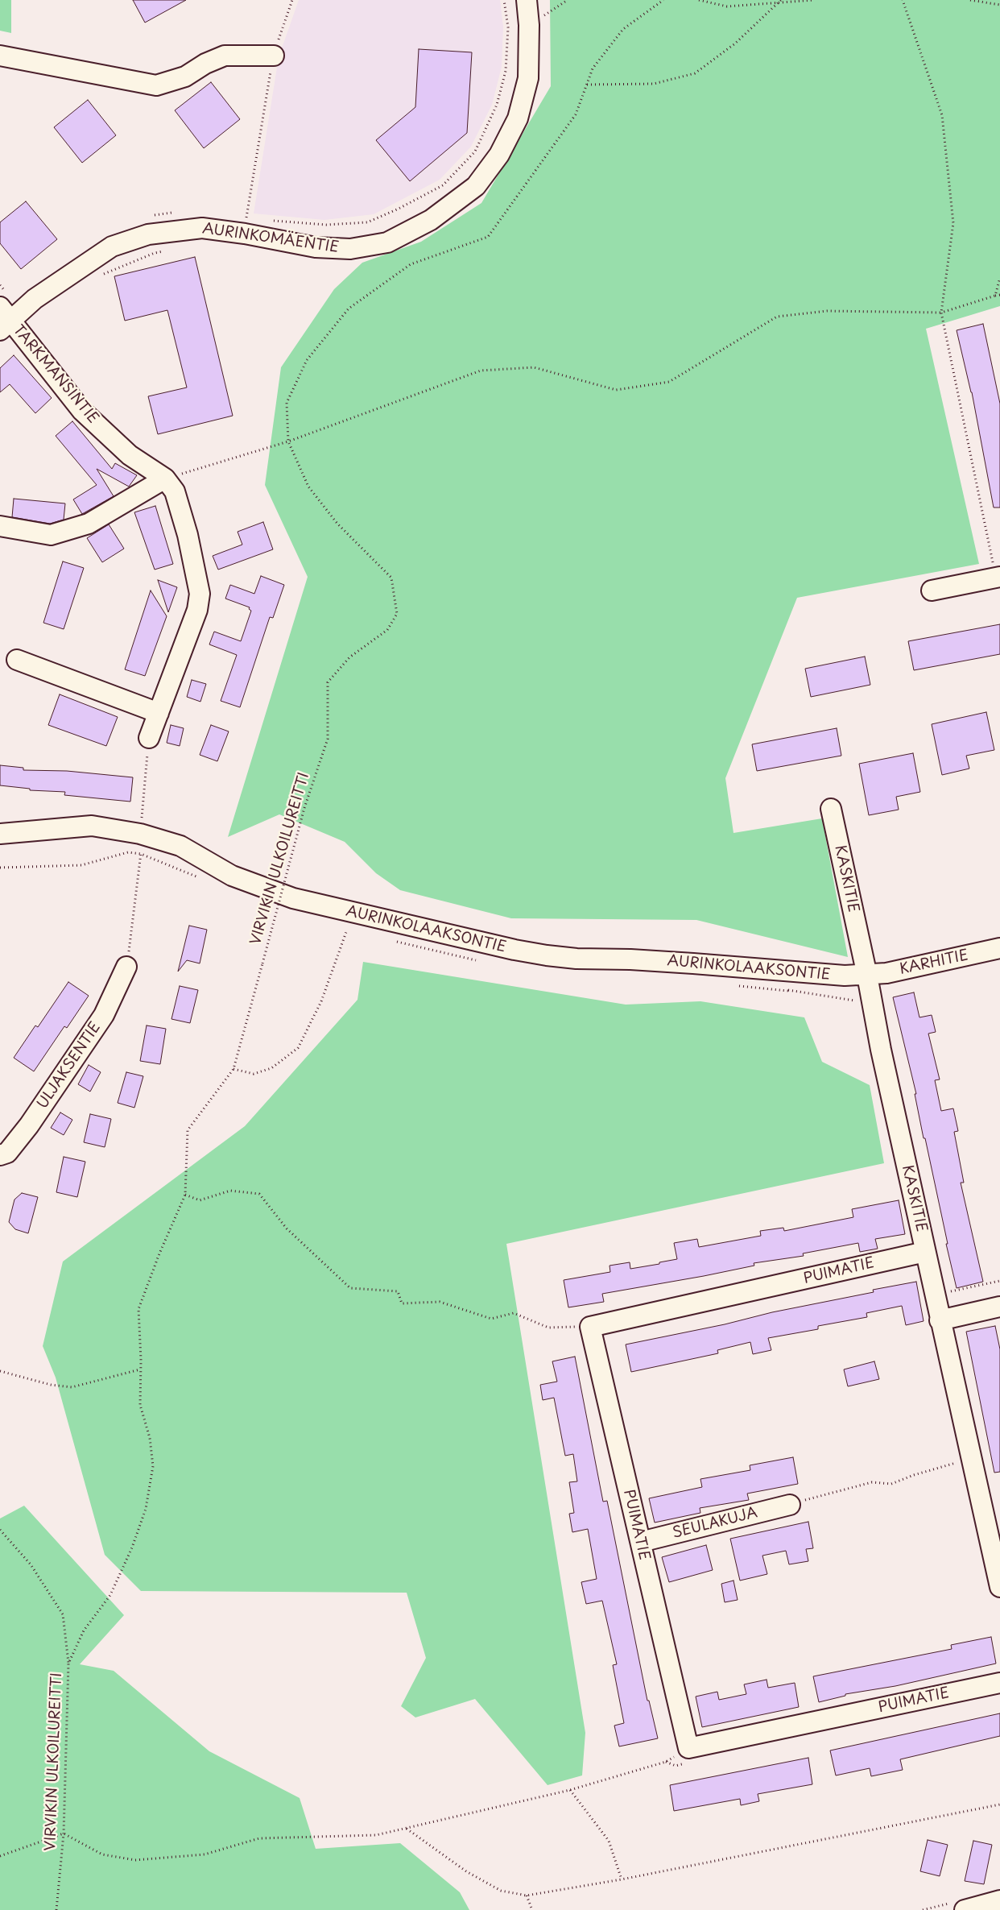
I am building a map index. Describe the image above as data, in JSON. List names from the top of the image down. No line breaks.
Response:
{"streets":{"street":["AURINKOMÄENTIE","TARKMANSINTIE","KASKITIE","AURINKOLAAKSONTIE","KARHITIE","ULJAKSENTIE","PUIMATIE","SEULAKUJA"],"path":["VIRVIKIN ULKOILUREITTI"]},"crossings":[["AURINKOMÄENTIE","TARKMANSINTIE"],["KASKITIE","AURINKOLAAKSONTIE"],["KASKITIE","KARHITIE"],["KASKITIE","PUIMATIE"],["AURINKOLAAKSONTIE","KARHITIE"],["PUIMATIE","SEULAKUJA"]]}
